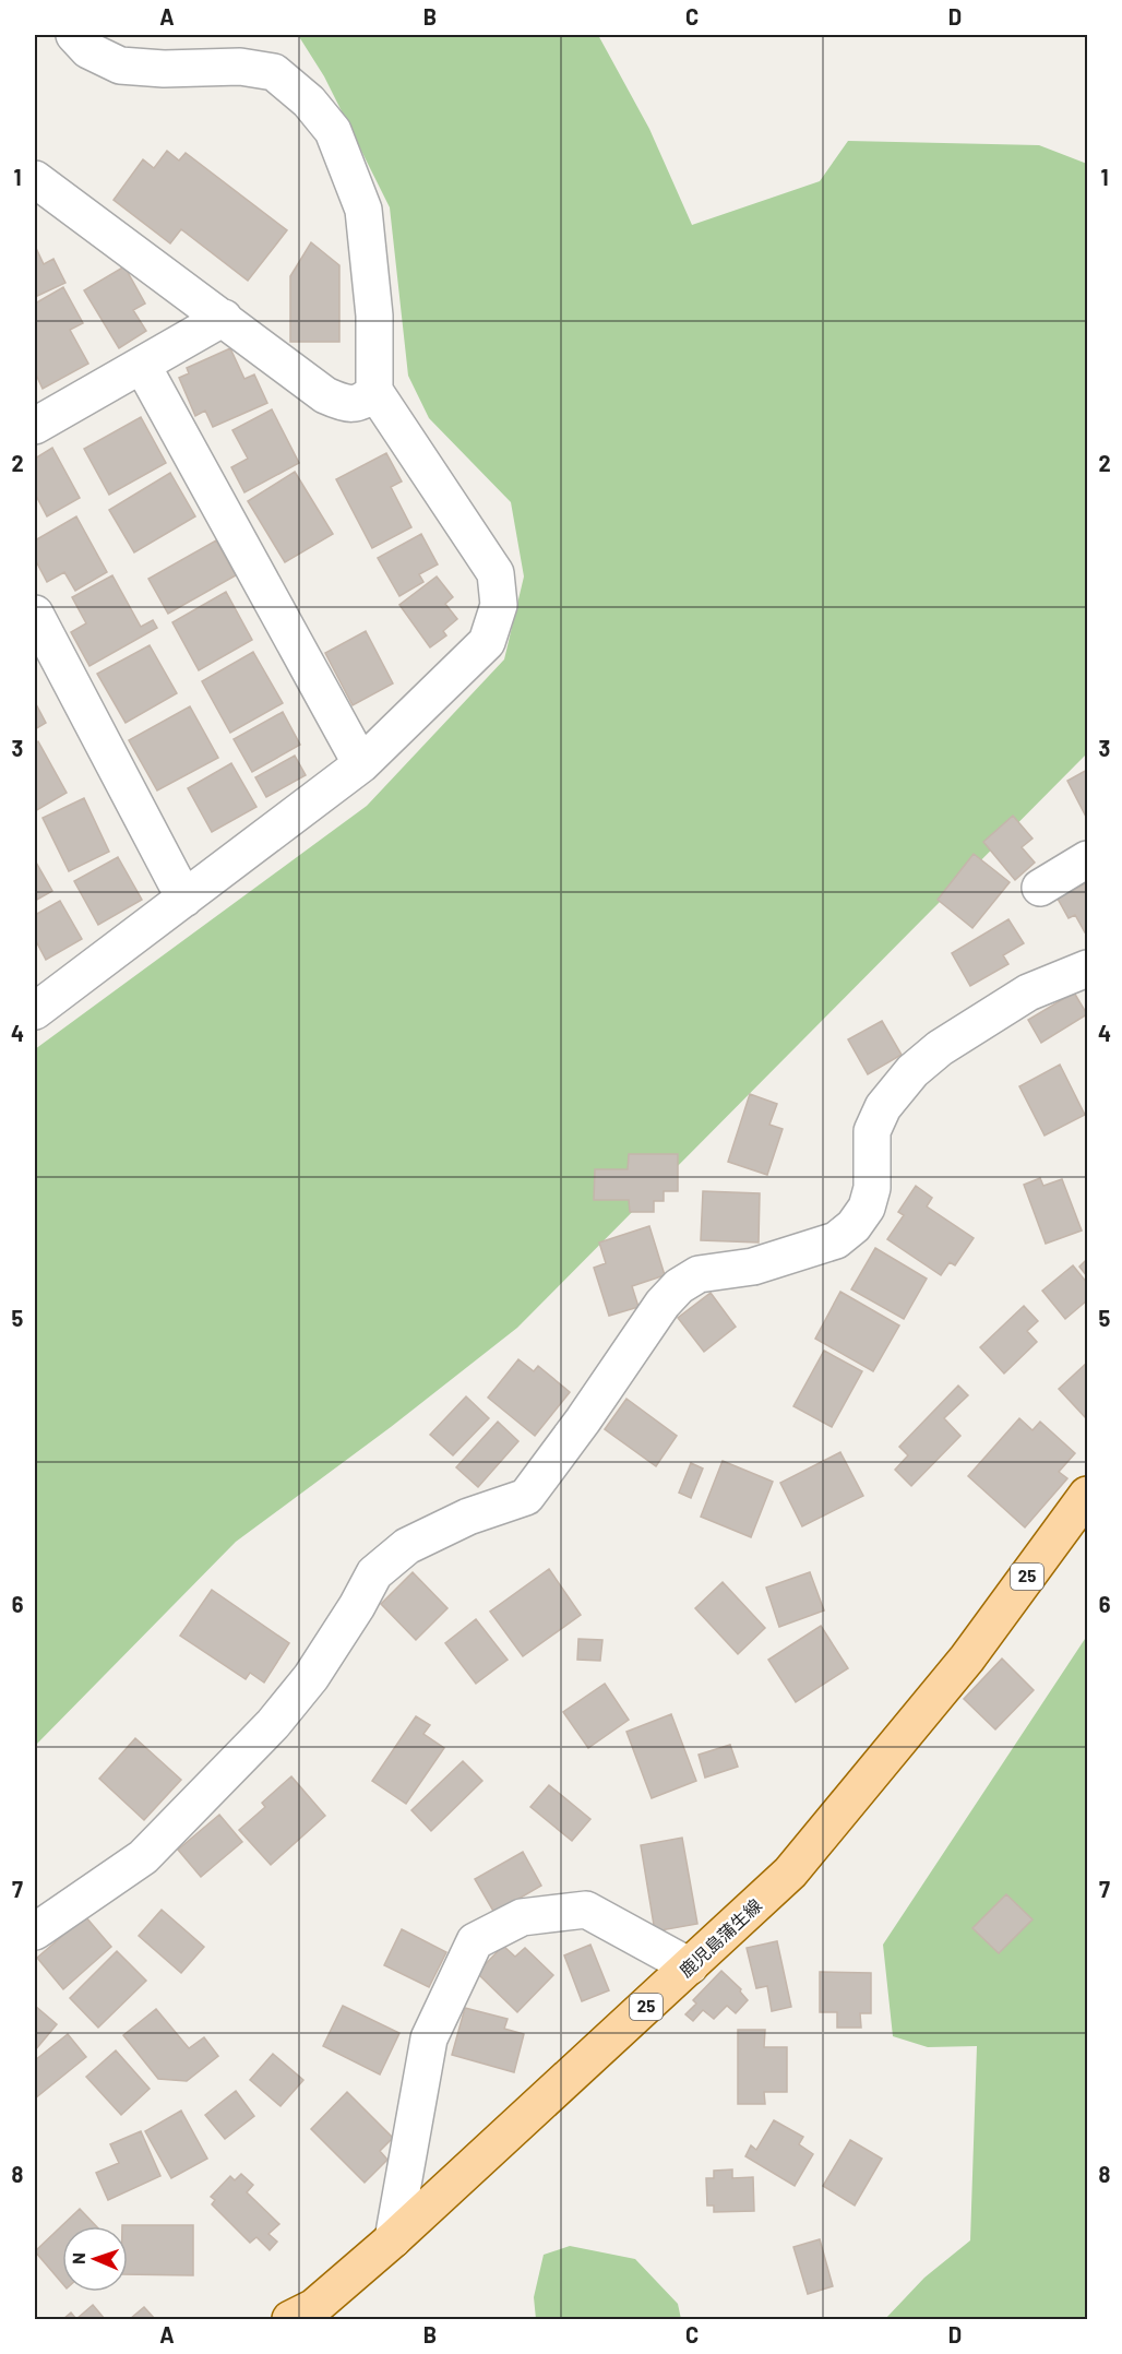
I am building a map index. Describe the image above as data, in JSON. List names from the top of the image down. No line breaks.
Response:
{"streets":{"main road":["25","鹿児島蒲生線"]},"north":"left","grid":{"columns":["A","B","C","D"],"rows":["1","2","3","4","5","6","7","8"]}}
